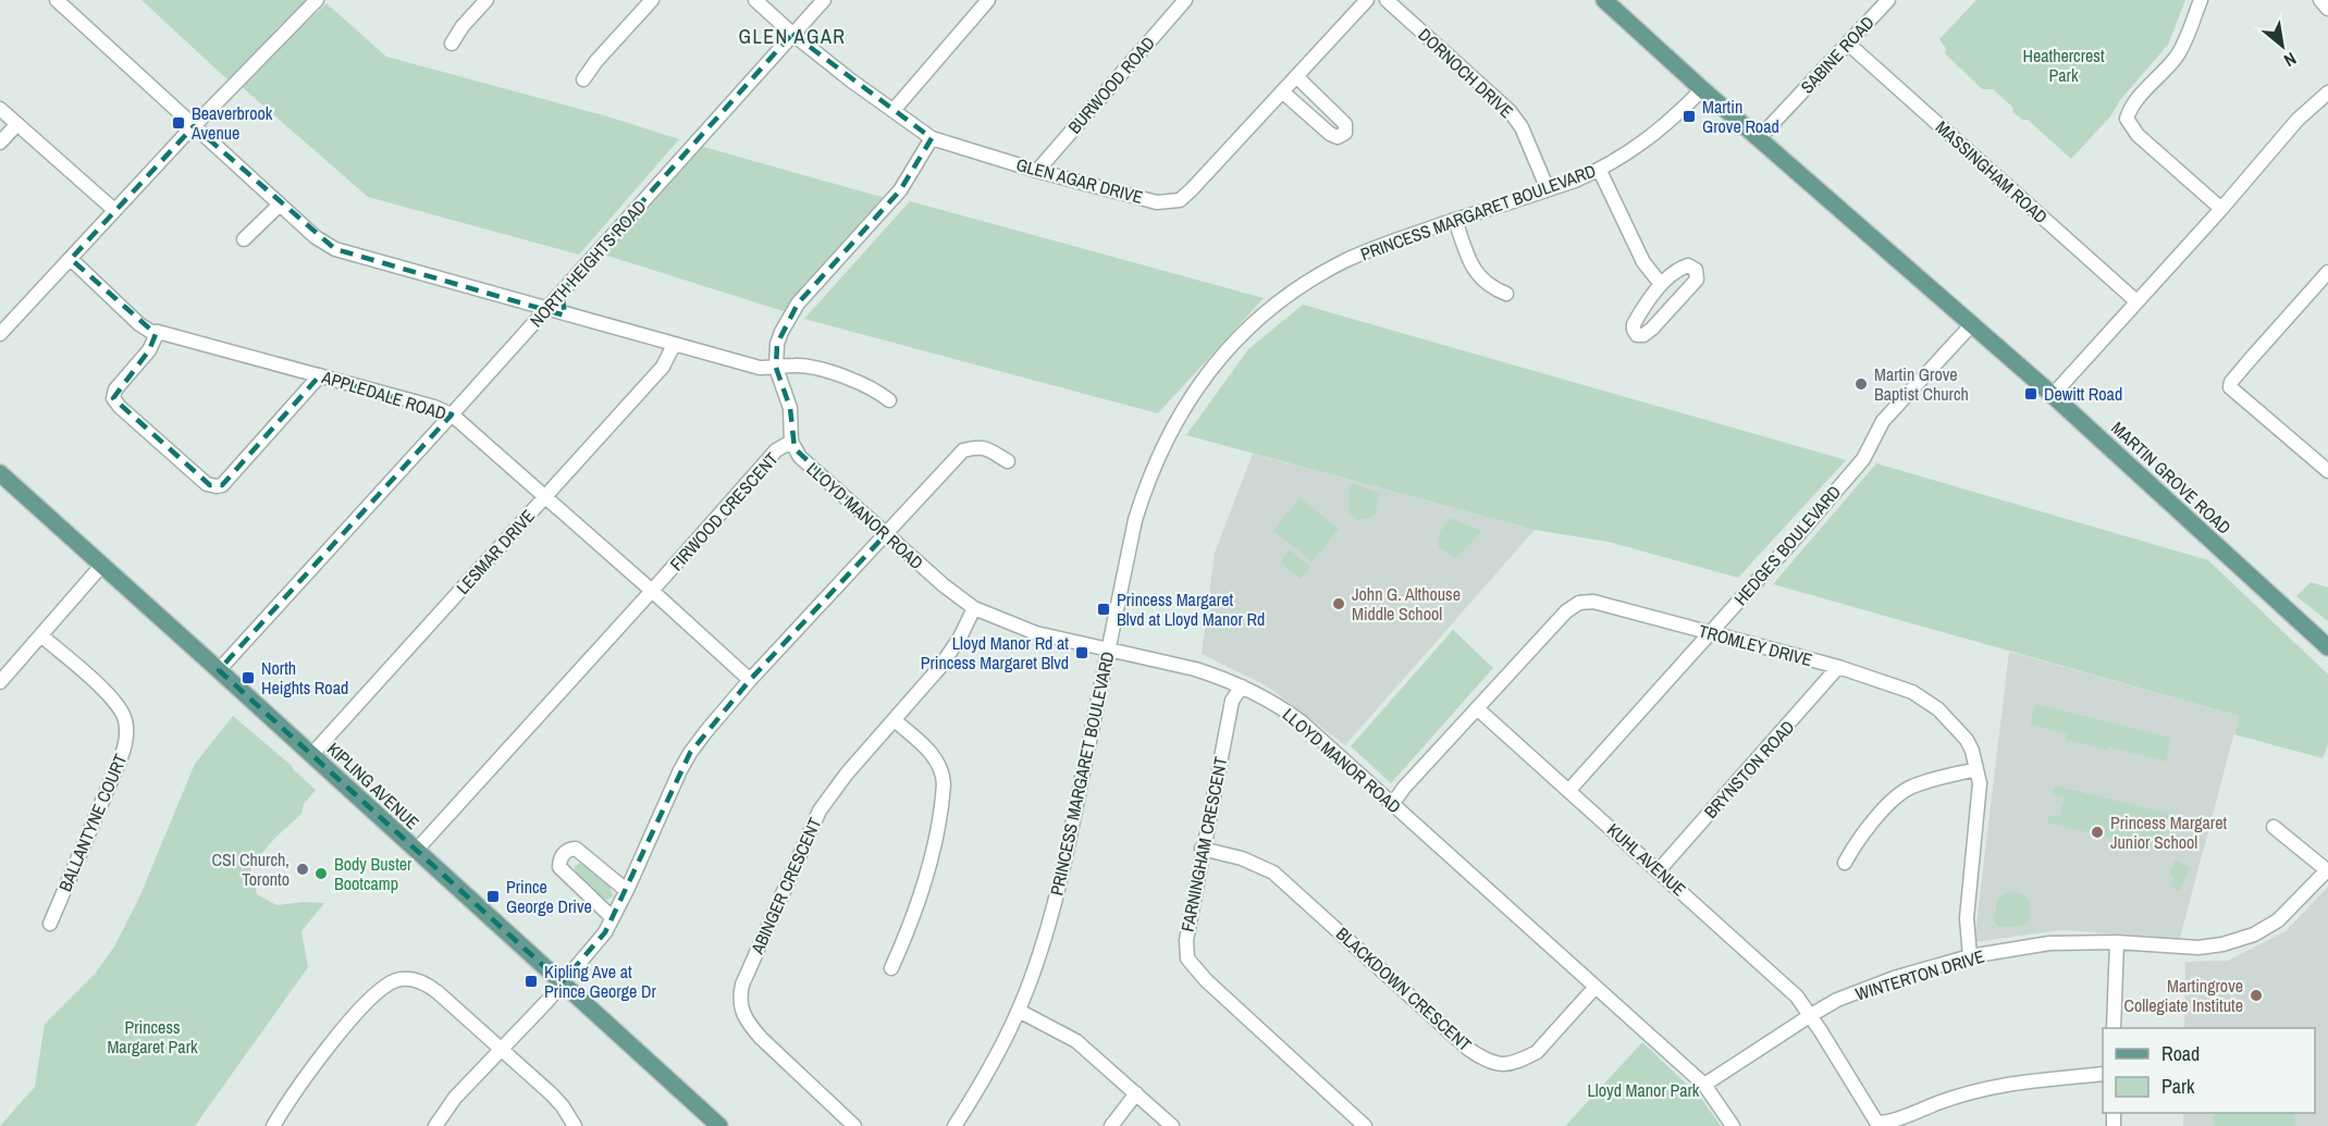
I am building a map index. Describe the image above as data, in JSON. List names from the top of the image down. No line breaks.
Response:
{"streets":{"main road":["MARTIN GROVE ROAD","KIPLING AVENUE"],"street":["SABINE ROAD","DORNOCH DRIVE","BURWOOD ROAD","MASSINGHAM ROAD","GLEN AGAR DRIVE","PRINCESS MARGARET BOULEVARD","NORTH HEIGHTS ROAD","APPLEDALE ROAD","FIRWOOD CRESCENT","LLOYD MANOR ROAD","HEDGES BOULEVARD","LESMAR DRIVE","TROMLEY DRIVE","BRYNSTON ROAD","BALLANTYNE COURT","FARNINGHAM CRESCENT","KUHL AVENUE","ABINGER CRESCENT","WINTERTON DRIVE","BLACKDOWN CRESCENT"]},"crossings":[["SABINE ROAD","MASSINGHAM ROAD"],["SABINE ROAD","MARTIN GROVE ROAD"],["DORNOCH DRIVE","PRINCESS MARGARET BOULEVARD"],["BURWOOD ROAD","GLEN AGAR DRIVE"],["GLEN AGAR DRIVE","NORTH HEIGHTS ROAD"],["GLEN AGAR DRIVE","FIRWOOD CRESCENT"],["PRINCESS MARGARET BOULEVARD","MARTIN GROVE ROAD"],["PRINCESS MARGARET BOULEVARD","LLOYD MANOR ROAD"],["NORTH HEIGHTS ROAD","APPLEDALE ROAD"],["NORTH HEIGHTS ROAD","KIPLING AVENUE"],["APPLEDALE ROAD","FIRWOOD CRESCENT"],["APPLEDALE ROAD","LESMAR DRIVE"],["MARTIN GROVE ROAD","HEDGES BOULEVARD"],["FIRWOOD CRESCENT","LLOYD MANOR ROAD"],["FIRWOOD CRESCENT","KIPLING AVENUE"],["LLOYD MANOR ROAD","TROMLEY DRIVE"],["LLOYD MANOR ROAD","FARNINGHAM CRESCENT"],["LLOYD MANOR ROAD","ABINGER CRESCENT"],["LLOYD MANOR ROAD","WINTERTON DRIVE"],["LLOYD MANOR ROAD","BLACKDOWN CRESCENT"],["HEDGES BOULEVARD","TROMLEY DRIVE"],["HEDGES BOULEVARD","KUHL AVENUE"],["LESMAR DRIVE","KIPLING AVENUE"],["TROMLEY DRIVE","BRYNSTON ROAD"],["TROMLEY DRIVE","KUHL AVENUE"],["TROMLEY DRIVE","WINTERTON DRIVE"],["BRYNSTON ROAD","KUHL AVENUE"],["FARNINGHAM CRESCENT","BLACKDOWN CRESCENT"],["KUHL AVENUE","WINTERTON DRIVE"]],"districts":["GLEN AGAR"],"parks":["Heathercrest Park","Princess Margaret Park","Lloyd Manor Park"],"places":{"transit":["Martin Grove Road","Beaverbrook Avenue","Dewitt Road","Princess Margaret Blvd at Lloyd Manor Rd","Lloyd Manor Rd at Princess Margaret Blvd","North Heights Road","Prince George Drive","Kipling Ave at Prince George Dr"],"other":["Martin Grove Baptist Church","John G. Althouse Middle School","Princess Margaret Junior School","CSI Church, Toronto","Body Buster Bootcamp","Martingrove Collegiate Institute"]},"legend":["Road","Park"],"north":"bottom right"}
